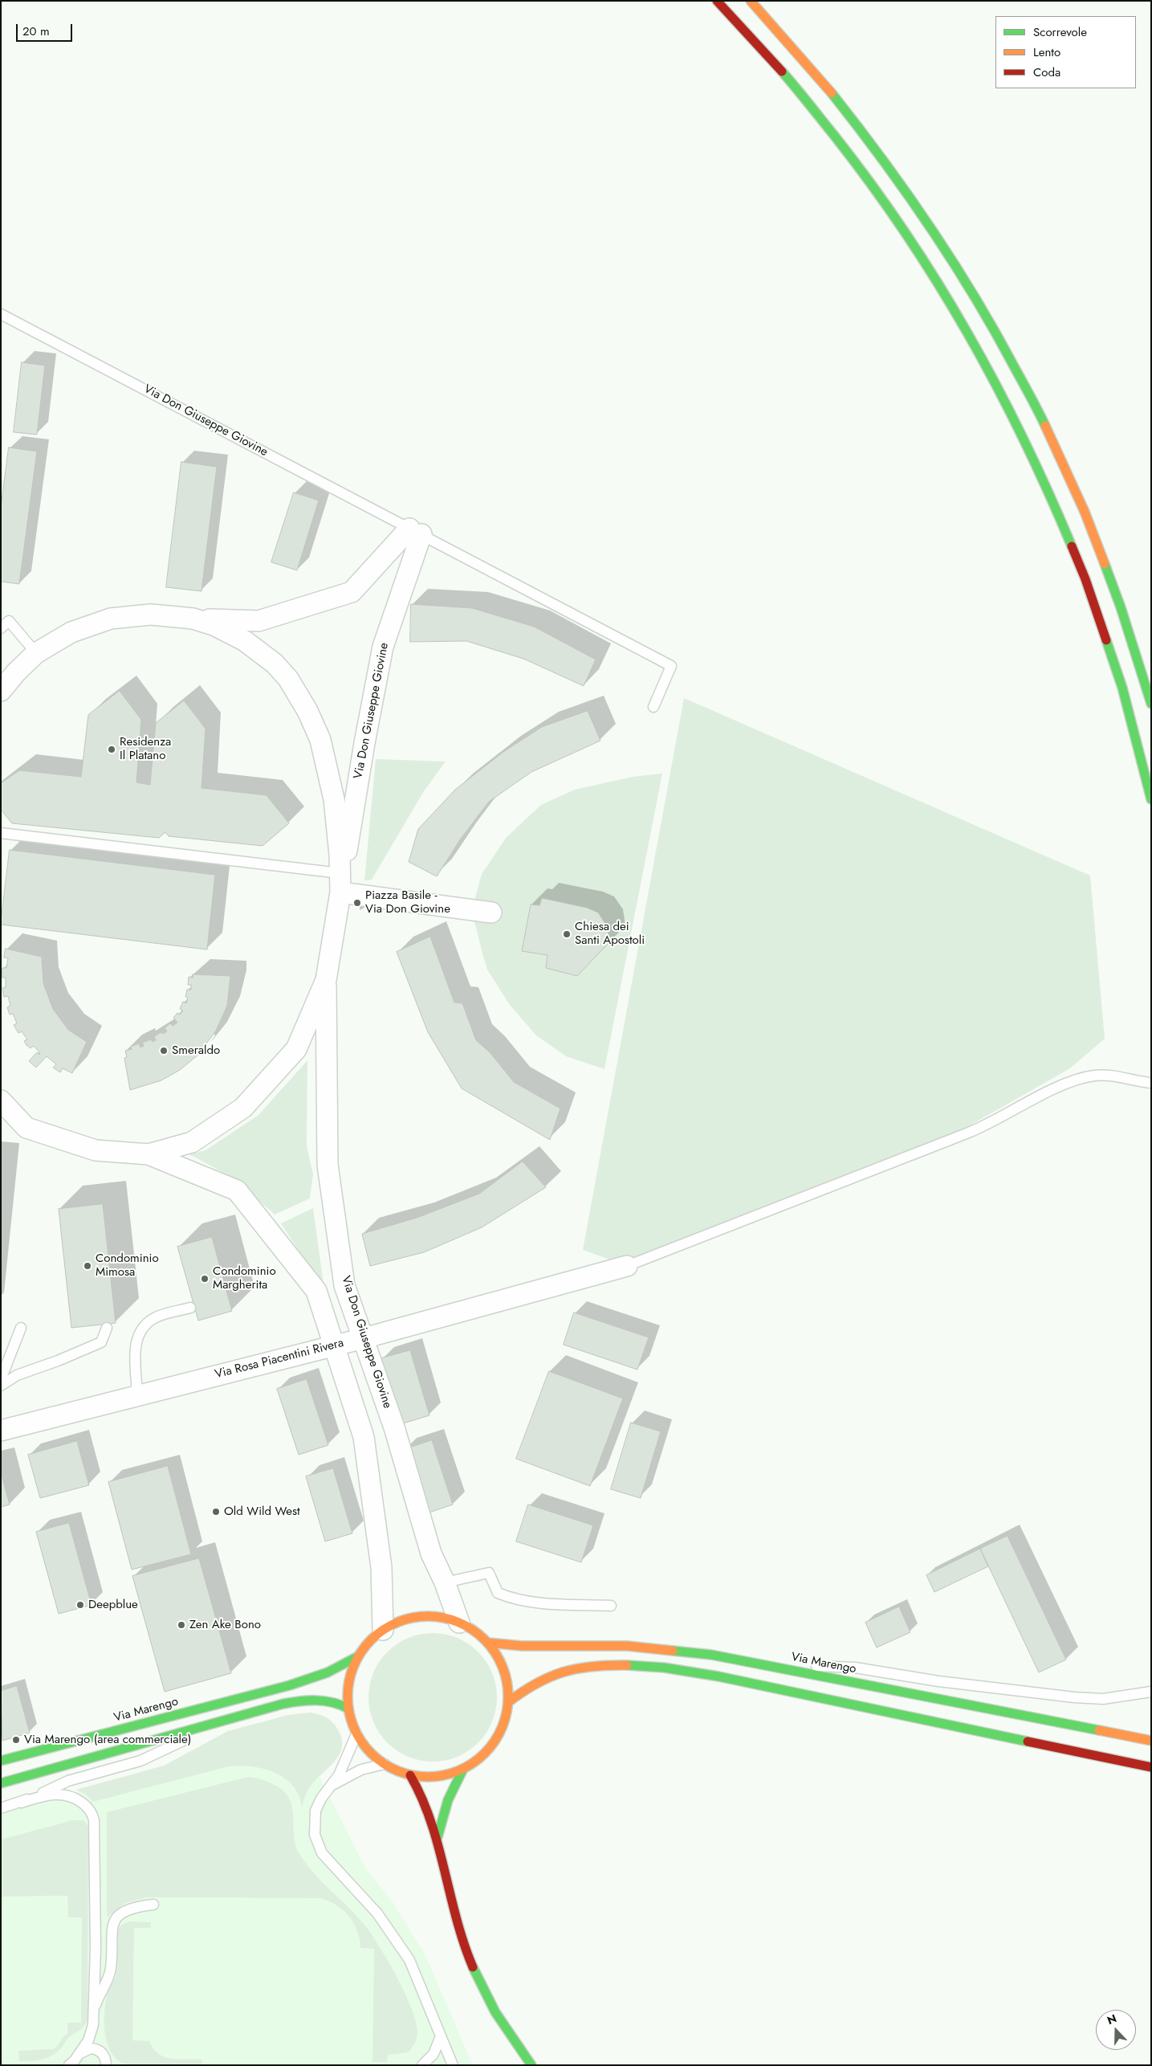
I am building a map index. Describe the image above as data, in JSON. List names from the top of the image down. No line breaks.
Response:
{"streets":{"main road":["Via Marengo"],"street":["Via Don Giuseppe Giovine","Via Rosa Piacentini Rivera"]},"crossings":[["Via Don Giuseppe Giovine","Via Rosa Piacentini Rivera"]],"places":["Residenza Il Platano","Piazza Basile - Via Don Giovine","Chiesa dei Santi Apostoli","Smeraldo","Condominio Mimosa","Condominio Margherita","Old Wild West","Deepblue","Zen Ake Bono","Via Marengo (area commerciale)"],"legend":["Scorrevole","Lento","Coda"],"scale_bar":"20 m","north":"top"}
